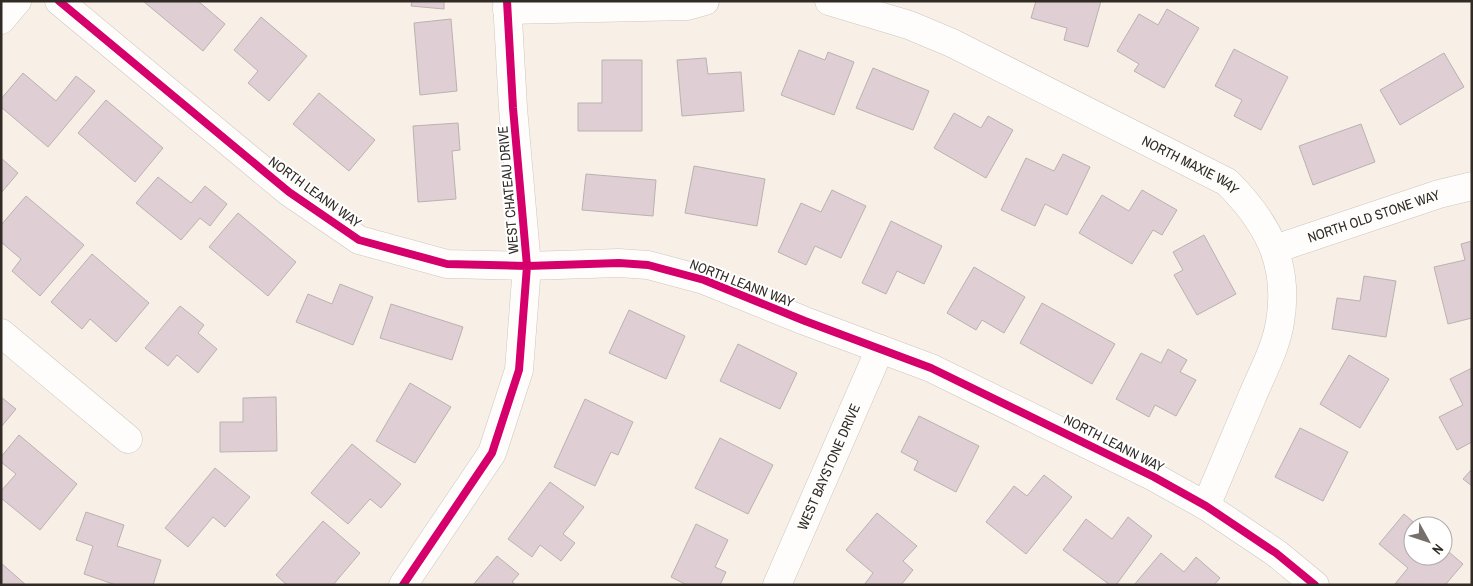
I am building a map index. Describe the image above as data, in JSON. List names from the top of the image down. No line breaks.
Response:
{"streets":{"street":["NORTH MAXIE WAY","WEST CHATEAU DRIVE","NORTH LEANN WAY","NORTH OLD STONE WAY","WEST BAYSTONE DRIVE"]},"crossings":[["NORTH MAXIE WAY","NORTH LEANN WAY"],["NORTH MAXIE WAY","NORTH OLD STONE WAY"],["WEST CHATEAU DRIVE","NORTH LEANN WAY"],["NORTH LEANN WAY","WEST BAYSTONE DRIVE"]],"north":"bottom right"}
